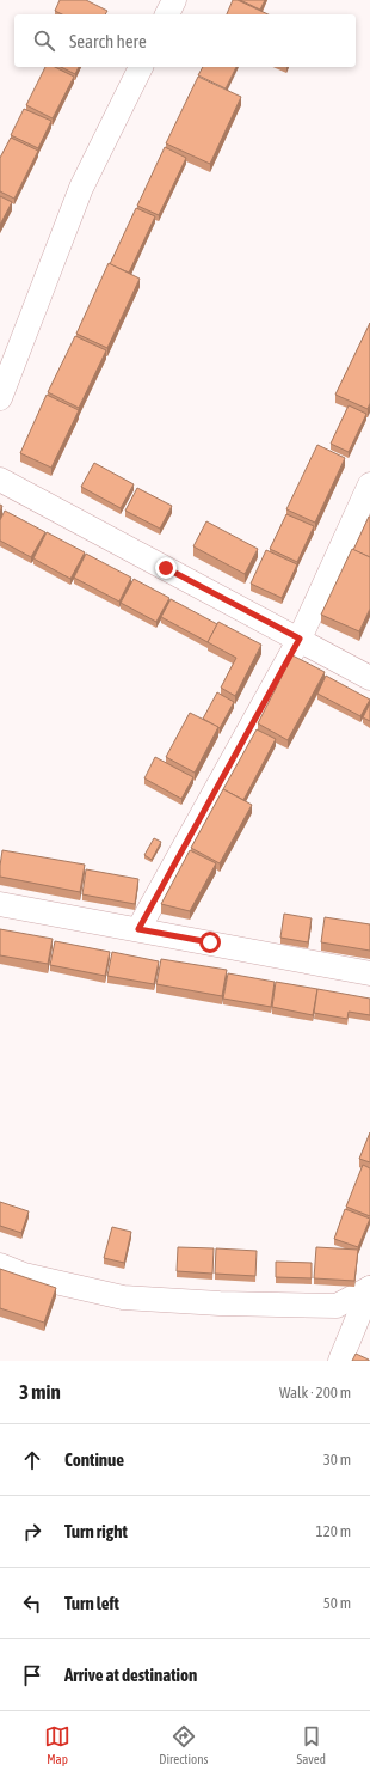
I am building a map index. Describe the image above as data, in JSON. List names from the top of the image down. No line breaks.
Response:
{"page":{"search":"Search here","heading":["3 min","Walk · 200 m"],"list":[["Continue","30 m"],["Turn right","120 m"],["Turn left","50 m"],"Arrive at destination"],"nav":["Map","Directions","Saved"]}}
